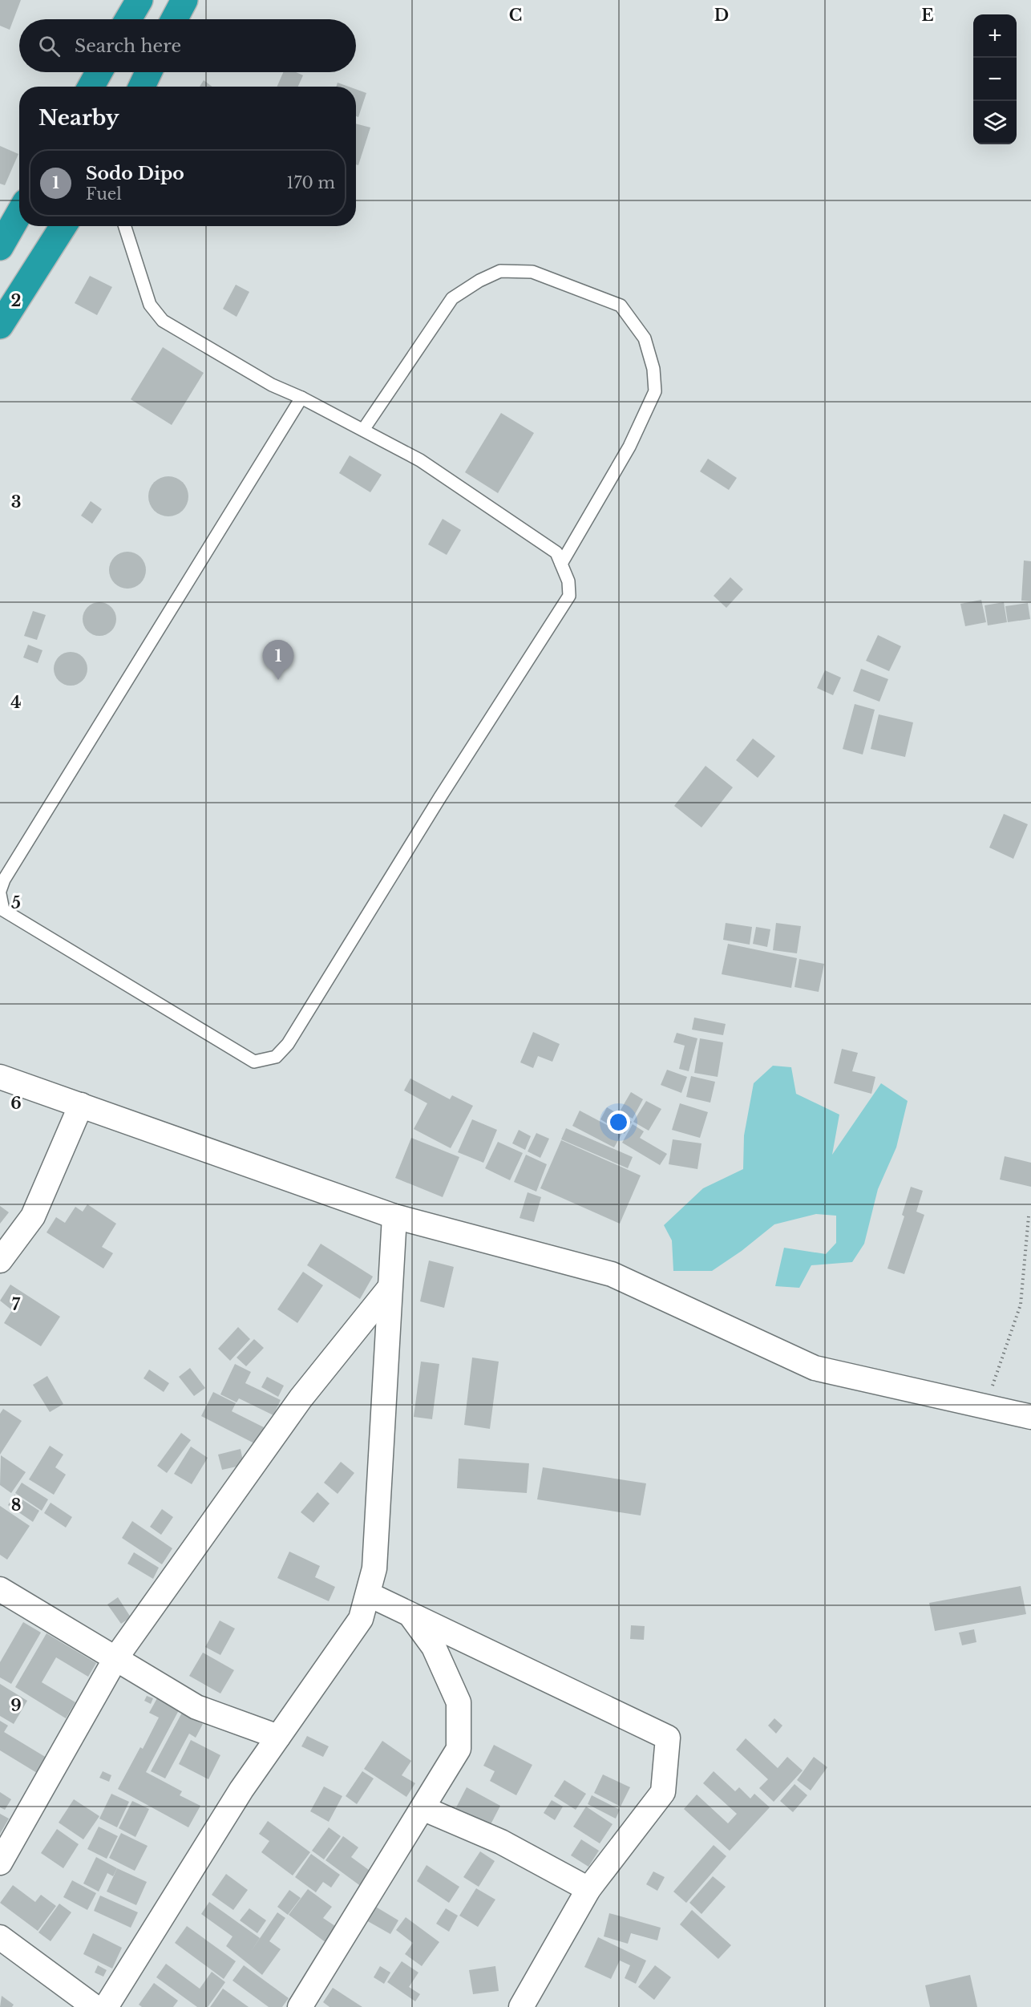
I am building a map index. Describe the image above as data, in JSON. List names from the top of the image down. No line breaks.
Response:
{"page":{"map_buttons":["+","−"],"search":"Search here","heading":"Nearby","list":[{"mark":"1","name":"Sodo Dipo","note":"Fuel","value":"170 m"}],"pins":"1"},"grid":{"columns":["C","D","E"],"rows":["2","3","4","5","6","7","8","9"]}}
